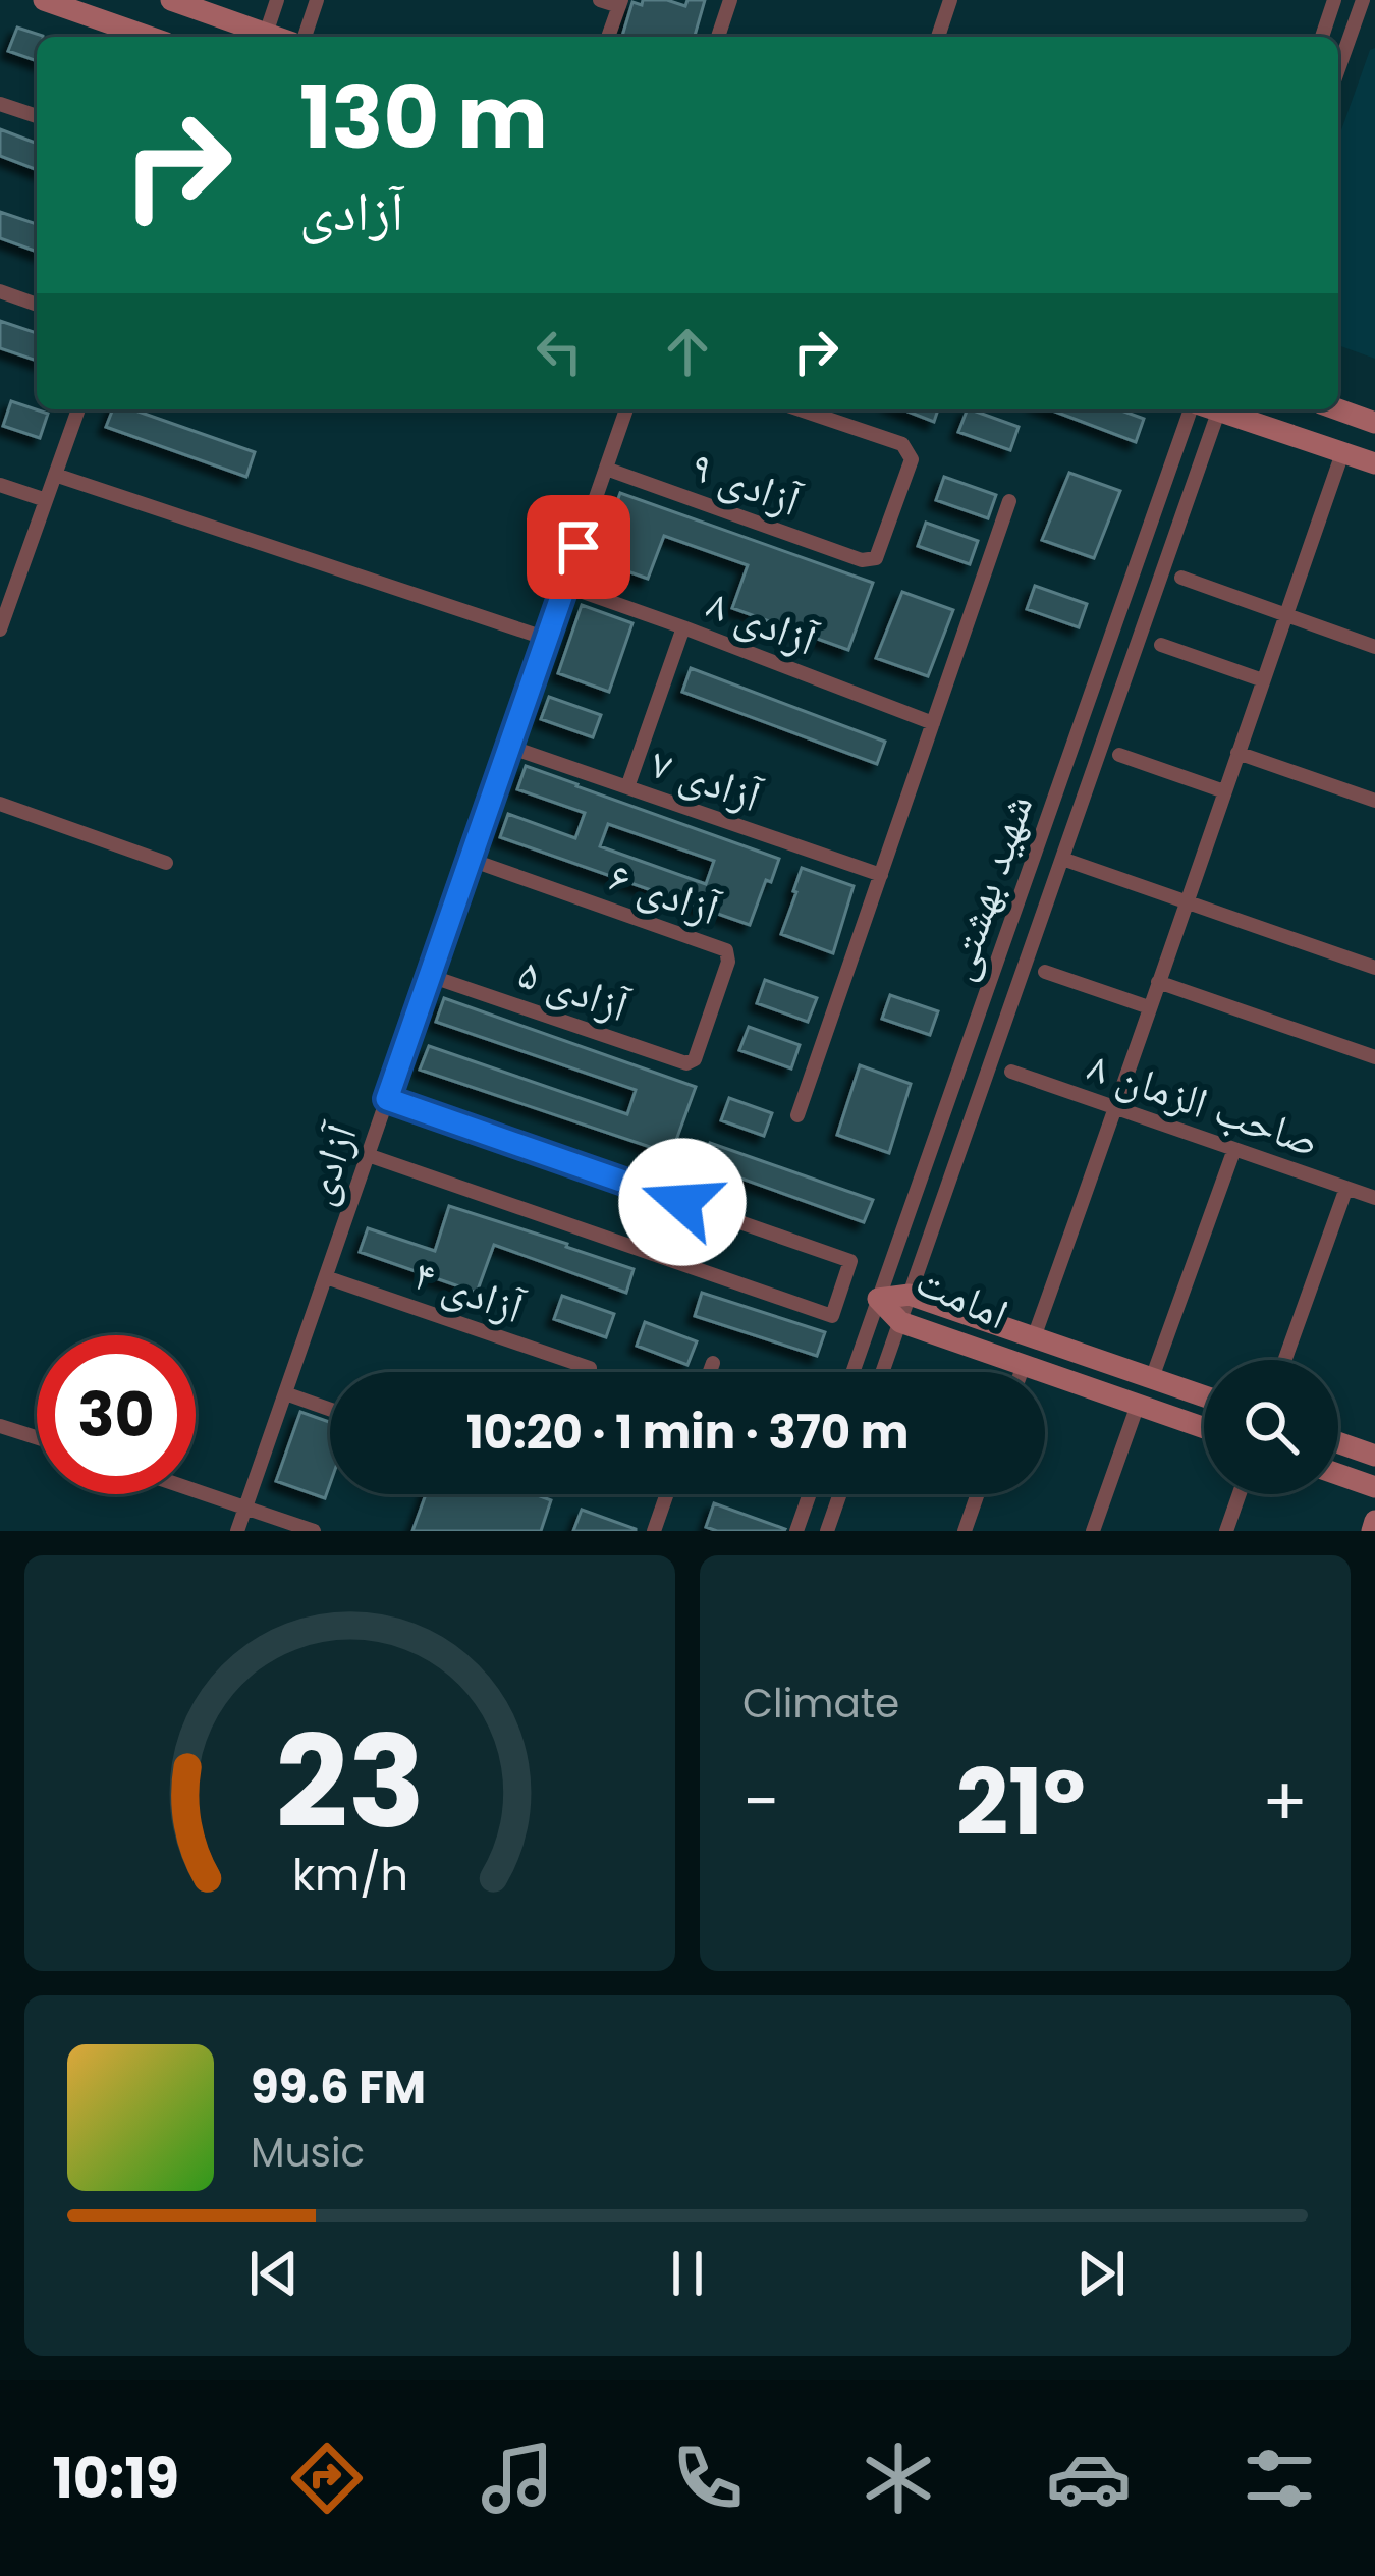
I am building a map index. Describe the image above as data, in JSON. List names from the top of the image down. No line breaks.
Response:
{"streets":{"street":["آزادی ۹","آزادی ۸","آزادی ۷","شهید بهشتی","آزادی ۶","آزادی ۵","صاحب الزمان ۸","آزادی","آزادی ۴","امامت"]},"crossings":[["آزادی ۹","آزادی"],["آزادی ۸","آزادی"],["آزادی ۷","آزادی"],["شهید بهشتی","امامت"],["آزادی ۶","آزادی ۵"],["آزادی ۶","آزادی"],["آزادی ۵","آزادی"],["آزادی","آزادی ۴"]],"page":{"turn":["130 m","آزادی"],"limit":"30","trip":"10:20 · 1 min · 370 m","tile":"Climate","heat":["−","21°","+"],"song":["99.6 FM","Music"],"tabs":"10:19","gauge":["23","km/h"]}}
